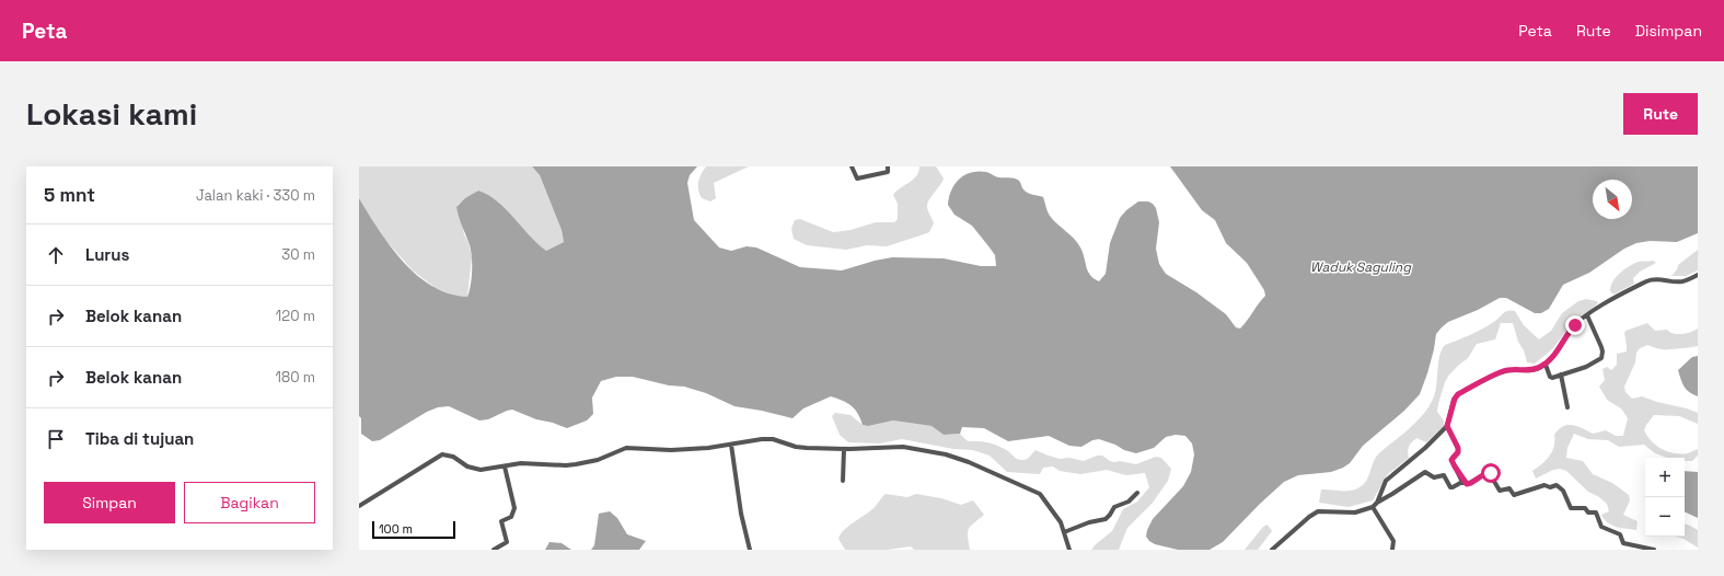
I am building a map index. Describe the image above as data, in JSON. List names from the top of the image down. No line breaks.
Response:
{"water":["Waduk Saguling"],"scale_bar":"100 m","north":"bottom right","page":{"header":"Peta","nav":["Peta","Rute","Disimpan"],"buttons":["Rute",["Simpan","Bagikan"]],"title":"Lokasi kami","heading":["5 mnt","Jalan kaki · 330 m"],"list":[["Lurus","30 m"],["Belok kanan","120 m"],["Belok kanan","180 m"],"Tiba di tujuan"],"map_buttons":["+","−"],"scale":"100 m"}}
